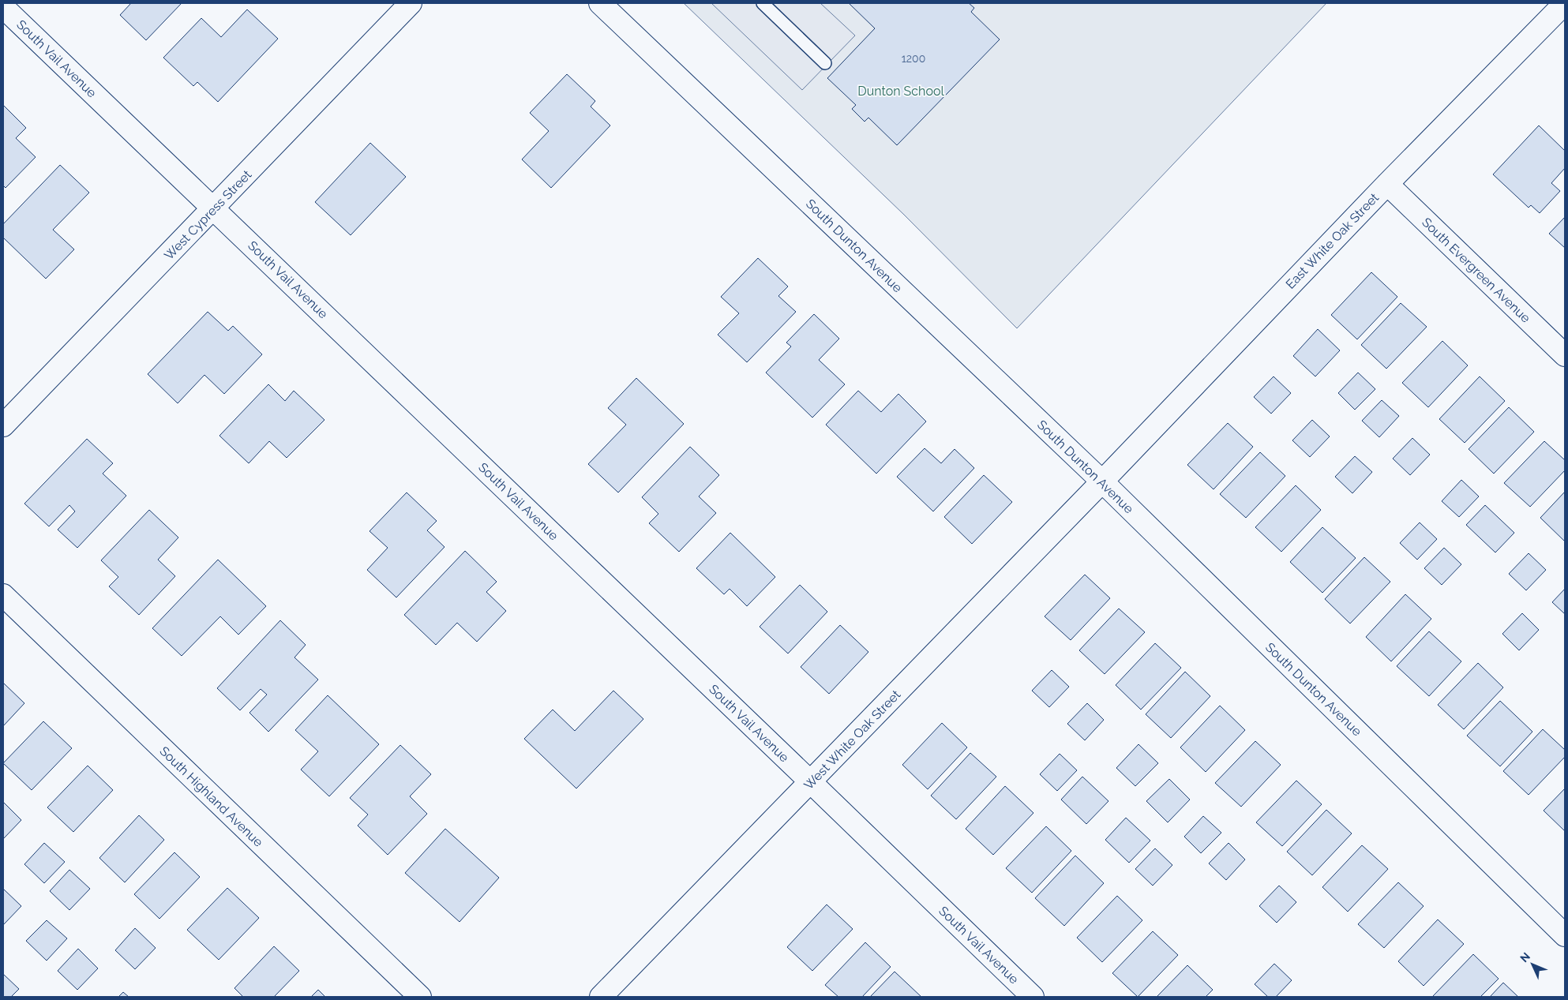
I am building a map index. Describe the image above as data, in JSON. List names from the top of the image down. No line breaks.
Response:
{"streets":{"street":["South Vail Avenue","West Cypress Street","East White Oak Street","South Dunton Avenue","South Evergreen Avenue","West White Oak Street","South Highland Avenue"]},"crossings":[["South Vail Avenue","West Cypress Street"],["South Vail Avenue","West White Oak Street"],["East White Oak Street","South Dunton Avenue"],["East White Oak Street","South Evergreen Avenue"],["East White Oak Street","West White Oak Street"],["South Dunton Avenue","West White Oak Street"]],"parks":["Dunton School"],"house_numbers":["1200"],"north":"top left"}
